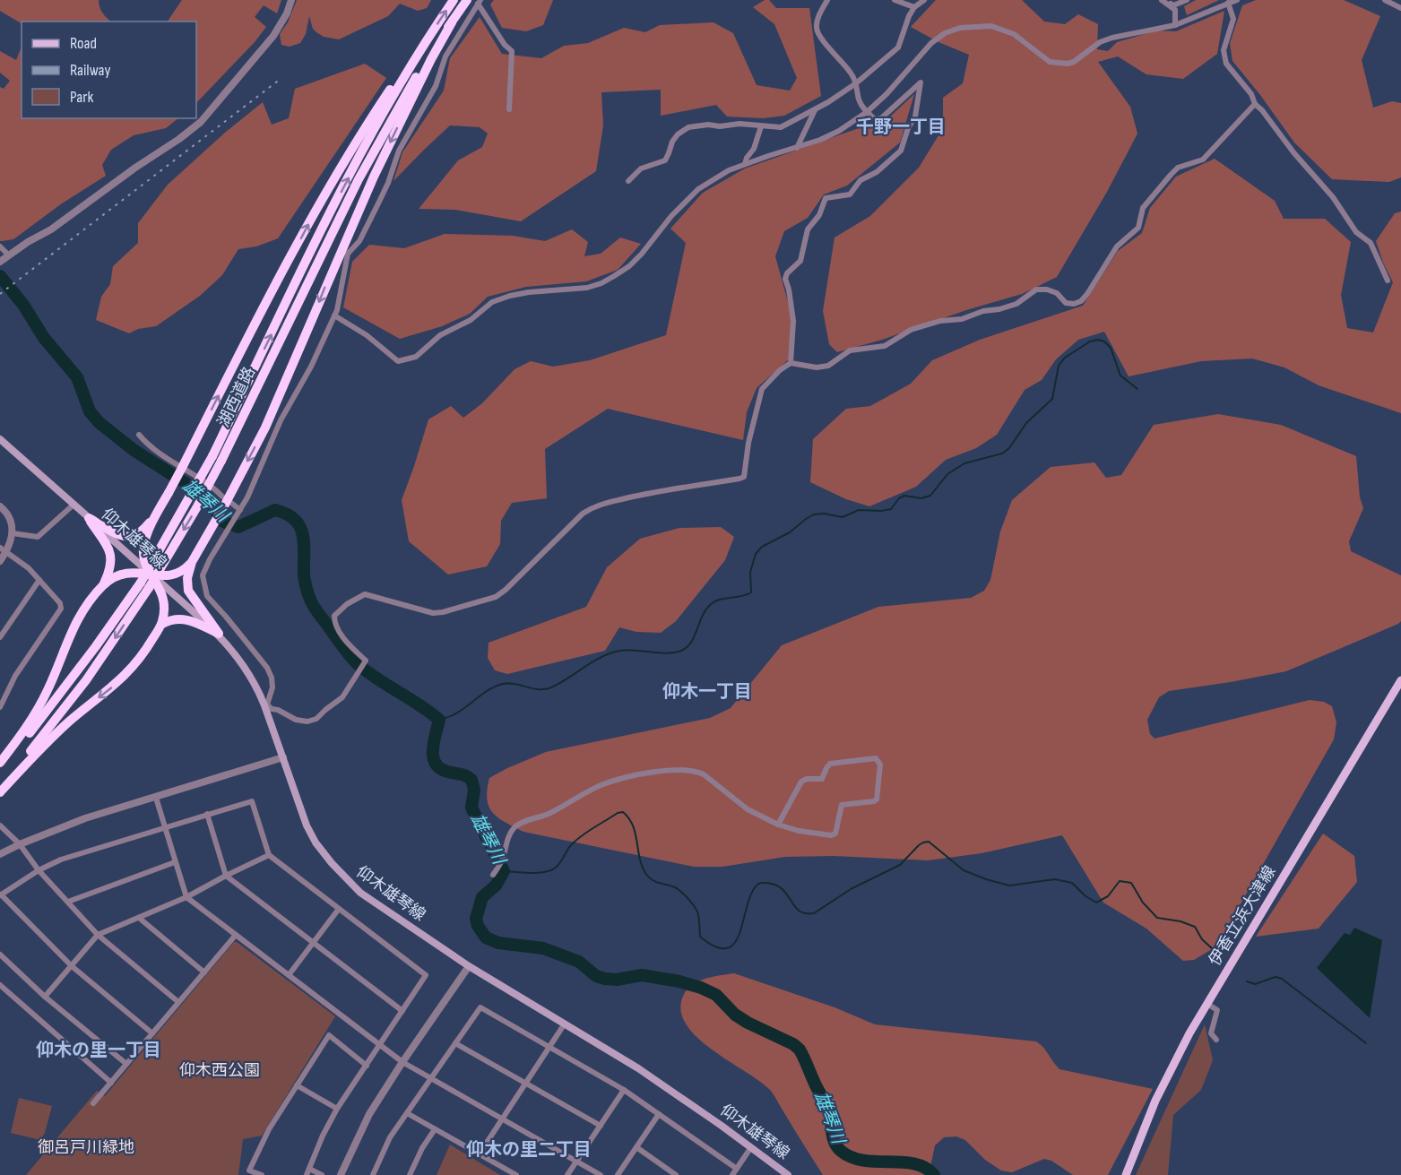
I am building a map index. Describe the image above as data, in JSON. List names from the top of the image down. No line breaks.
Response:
{"streets":{"highway":["湖西道路"],"main road":["仰木雄琴線","伊香立浜大津線"]},"districts":["千野一丁目","仰木一丁目","仰木の里一丁目","仰木の里二丁目"],"water":["雄琴川"],"parks":["仰木西公園","御呂戸川緑地"],"legend":["Road","Railway","Park"]}
